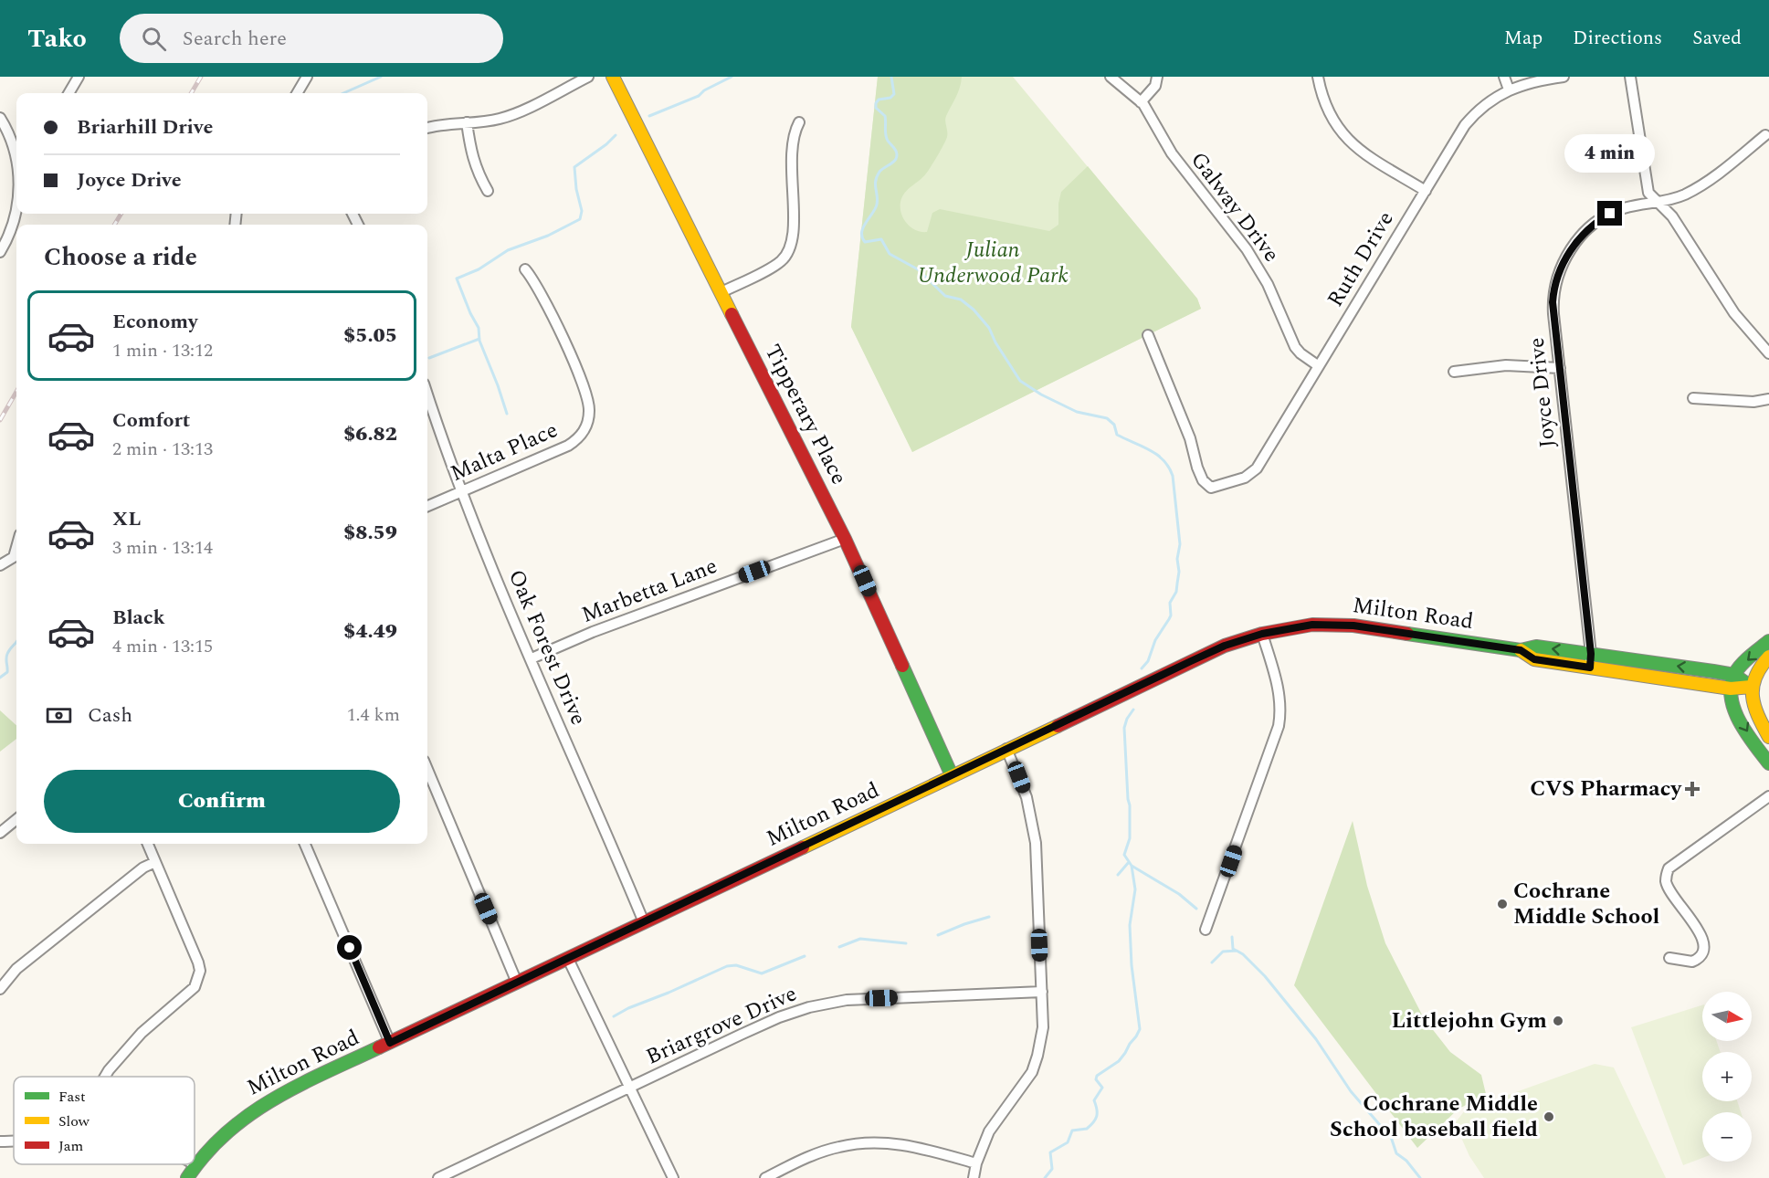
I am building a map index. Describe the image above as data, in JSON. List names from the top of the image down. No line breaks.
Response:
{"streets":{"street":["Galway Drive","Ruth Drive","Joyce Drive","Tipperary Place","Malta Place","Marbetta Lane","Milton Road","Oak Forest Drive","Briargrove Drive"]},"crossings":[["Galway Drive","Ruth Drive"],["Joyce Drive","Milton Road"],["Tipperary Place","Marbetta Lane"],["Tipperary Place","Milton Road"],["Malta Place","Oak Forest Drive"],["Marbetta Lane","Oak Forest Drive"],["Milton Road","Oak Forest Drive"]],"parks":["Julian Underwood Park"],"places":{"health":["CVS Pharmacy"],"other":["Cochrane Middle School","Littlejohn Gym","Cochrane Middle School baseball field"]},"legend":["Fast","Slow","Jam"],"north":"right","page":{"header":"Tako","search":"Search here","nav":["Map","Directions","Saved"],"banner":["Briarhill Drive","Joyce Drive"],"bubble":"4 min","heading":"Choose a ride","list":[{"name":"Economy","note":"1 min · 13:12","value":"$5.05"},{"name":"Comfort","note":"2 min · 13:13","value":"$6.82"},{"name":"XL","note":"3 min · 13:14","value":"$8.59"},{"name":"Black","note":"4 min · 13:15","value":"$4.49"}],"pay":["Cash","1.4 km"],"buttons":"Confirm","map_buttons":["+","−"]}}
